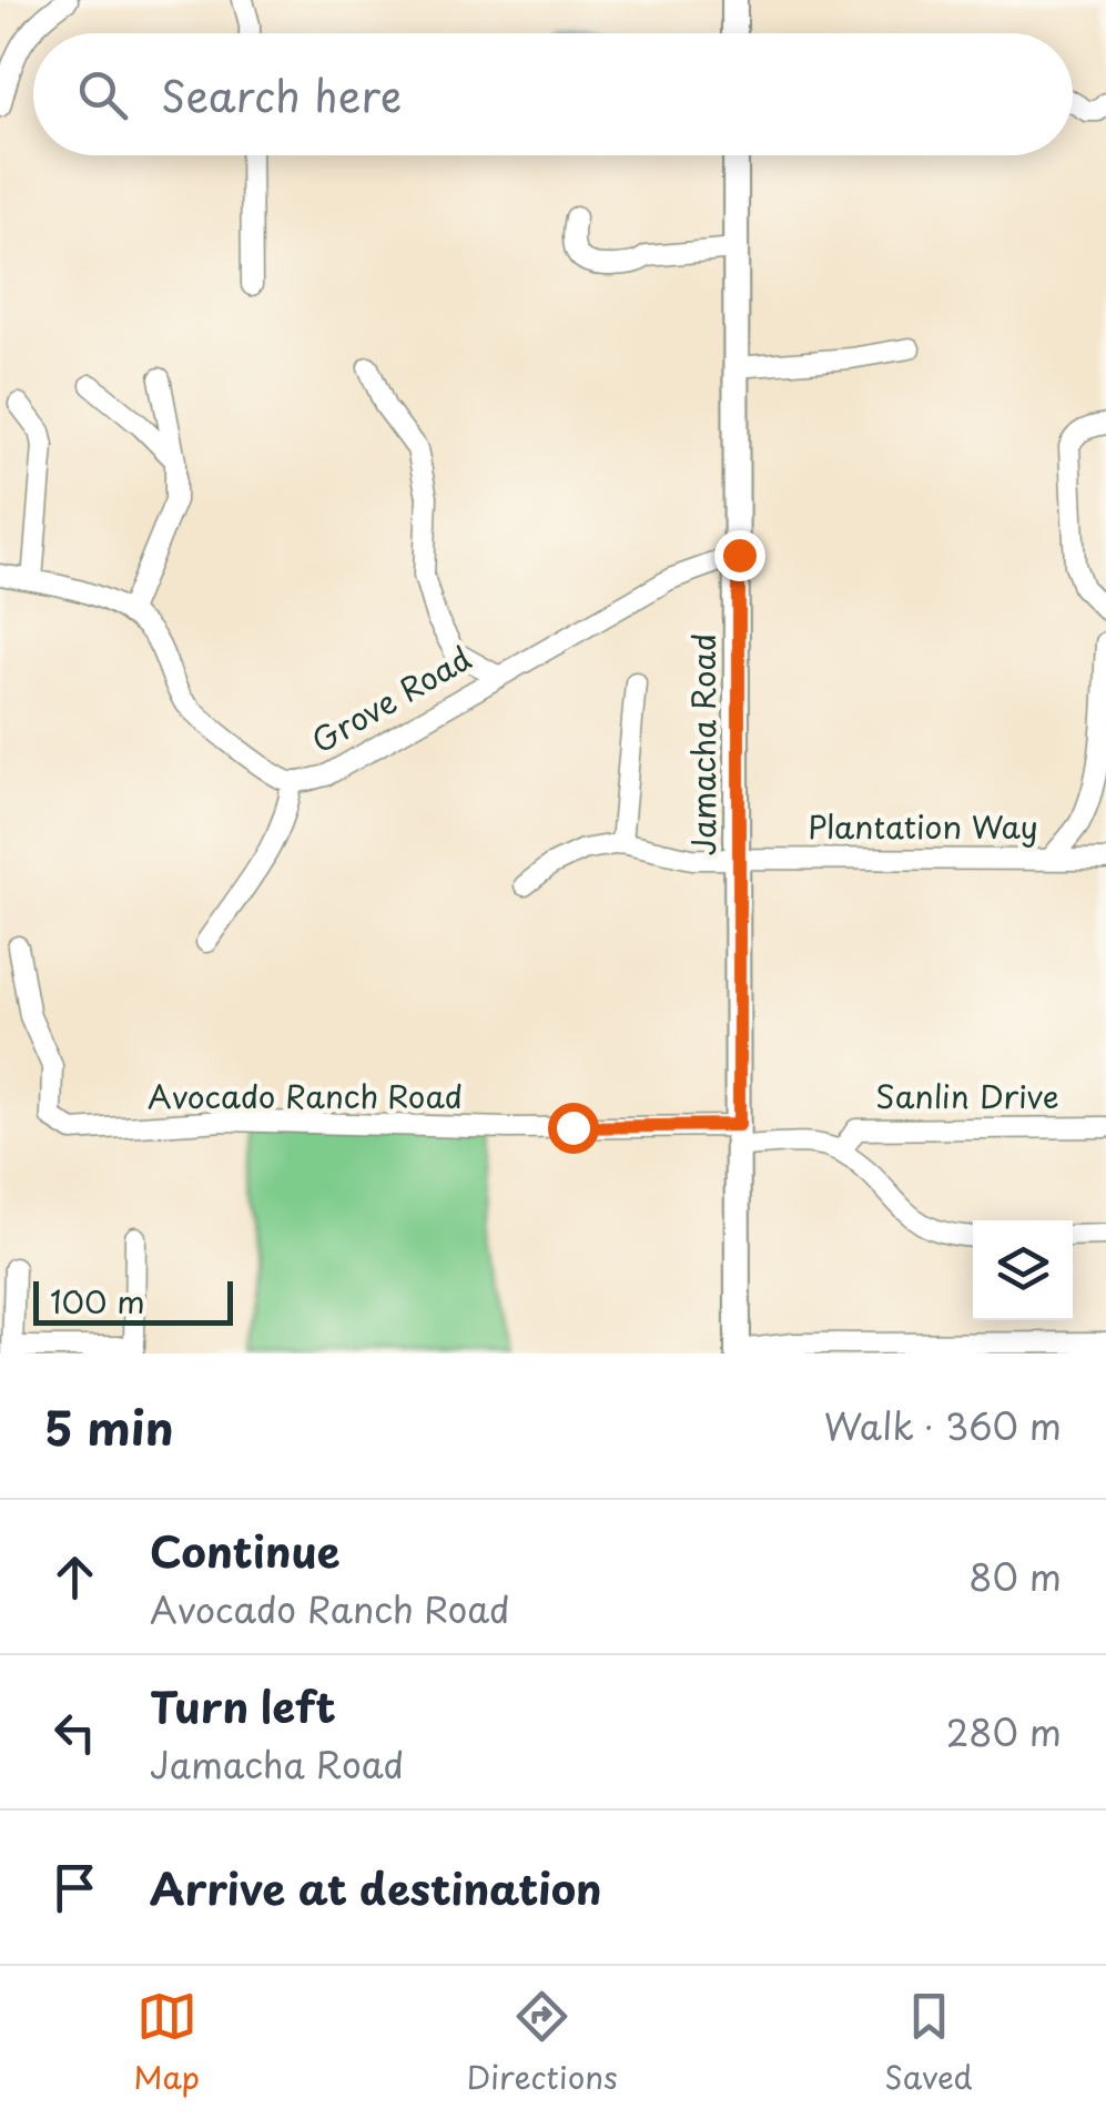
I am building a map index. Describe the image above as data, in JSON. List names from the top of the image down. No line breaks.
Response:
{"streets":{"main road":["Jamacha Road"],"street":["Grove Road","Plantation Way","Avocado Ranch Road","Sanlin Drive"]},"crossings":[["Grove Road","Jamacha Road"],["Jamacha Road","Plantation Way"],["Jamacha Road","Avocado Ranch Road"]],"scale_bar":"100 m","page":{"search":"Search here","scale":"100 m","heading":["5 min","Walk · 360 m"],"list":[["Continue","Avocado Ranch Road","80 m"],["Turn left","Jamacha Road","280 m"],"Arrive at destination"],"nav":["Map","Directions","Saved"]}}
